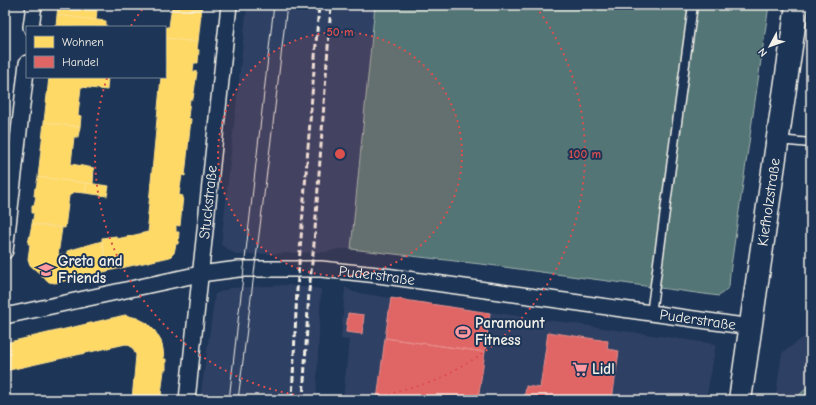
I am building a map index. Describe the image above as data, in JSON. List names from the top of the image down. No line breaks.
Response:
{"streets":{"street":["Stuckstraße","Kiefholzstraße","Puderstraße"]},"crossings":[["Stuckstraße","Puderstraße"],["Kiefholzstraße","Puderstraße"]],"places":{"school or university":["Greta and Friends"],"sports":["Paramount Fitness"],"supermarket":["Lidl"]},"legend":["Wohnen","Handel"],"north":"bottom left","rings":["50 m","100 m"]}
